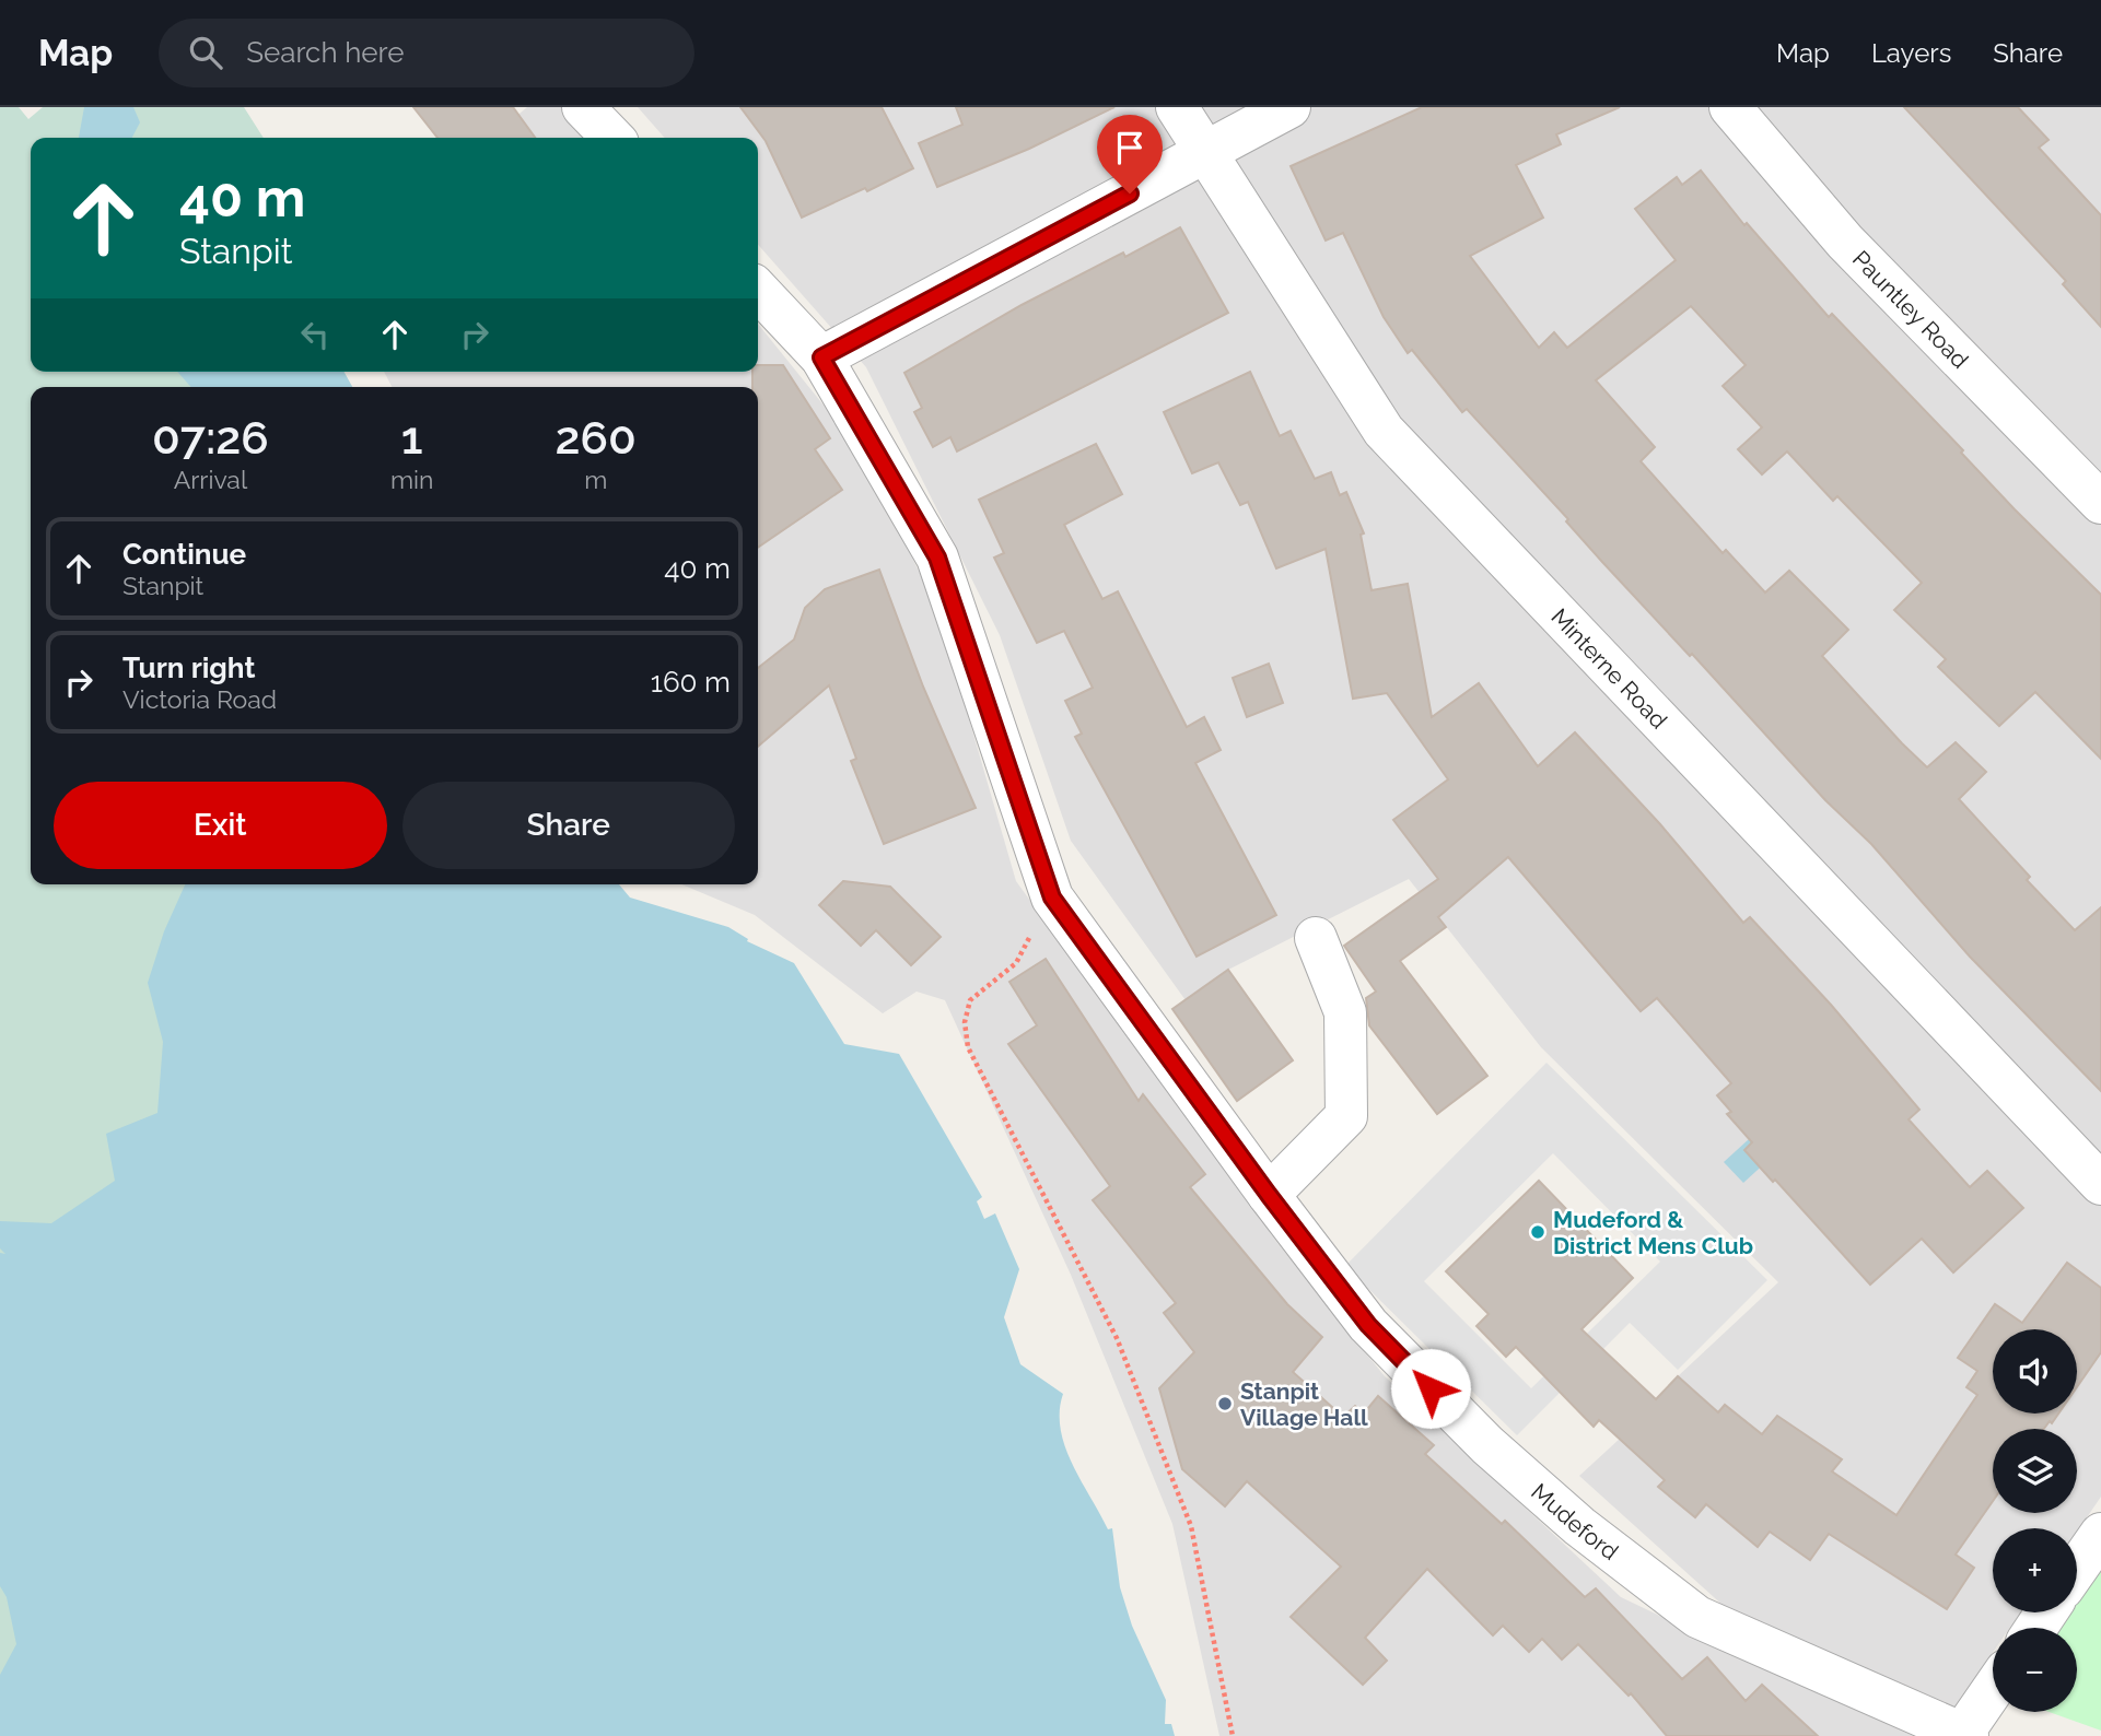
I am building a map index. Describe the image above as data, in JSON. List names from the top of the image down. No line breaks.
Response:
{"streets":{"street":["Pauntley Road","Minterne Road","Mudeford"]},"places":["Mudeford & District Mens Club","Stanpit Village Hall"],"page":{"header":"Map","search":"Search here","nav":["Map","Layers","Share"],"turn":["40 m","Stanpit"],"eta":["07:26","Arrival","1","min","260","m"],"list":[{"name":"Continue","note":"Stanpit","value":"40 m"},{"name":"Turn right","note":"Victoria Road","value":"160 m"}],"buttons":["Exit","Share"],"map_buttons":["+","−"]}}
